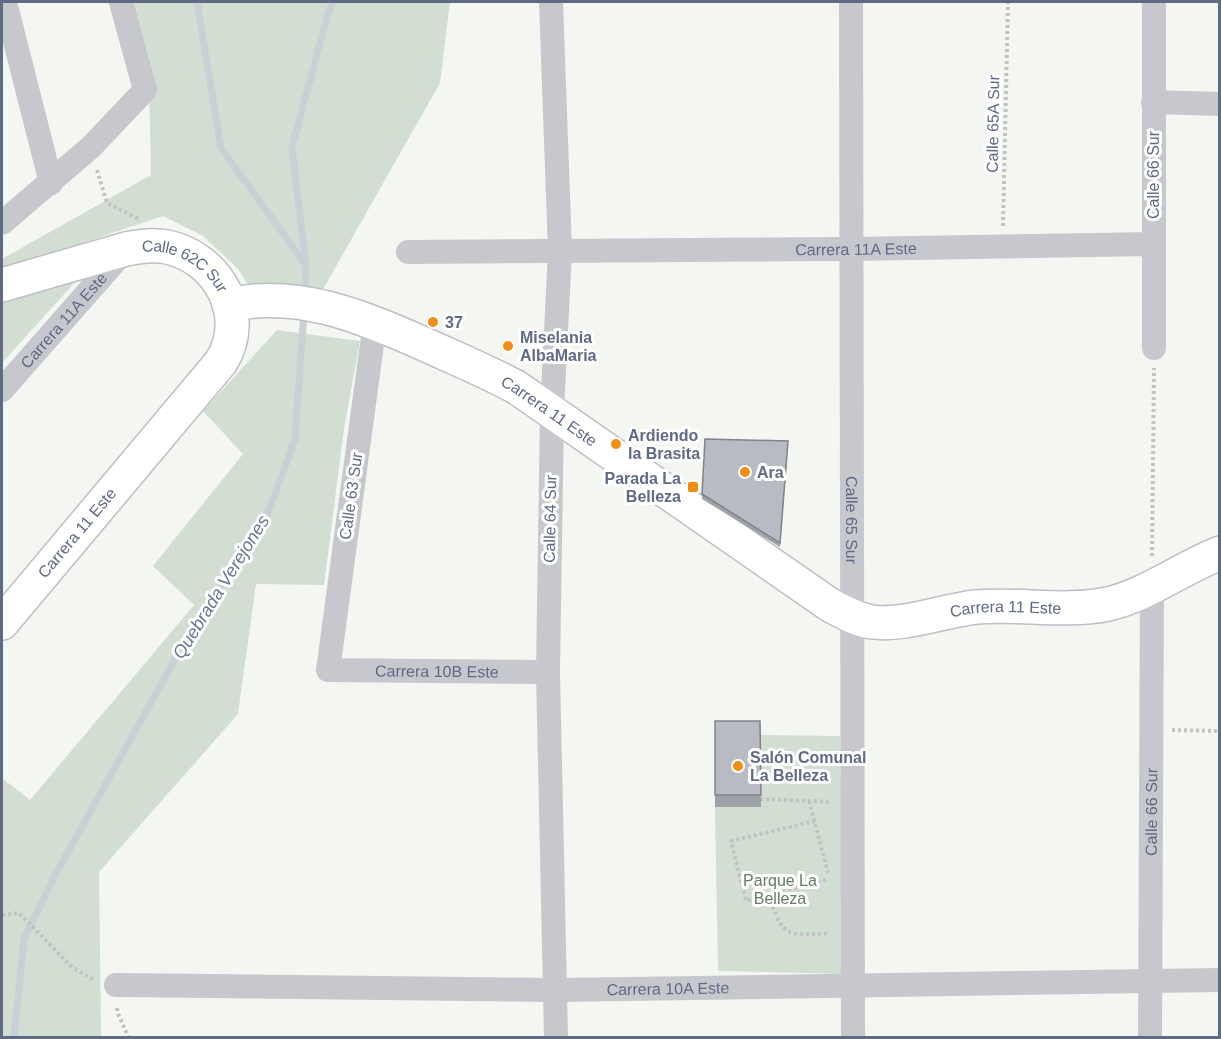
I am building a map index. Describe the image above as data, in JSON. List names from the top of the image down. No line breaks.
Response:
{"streets":{"street":["Calle 66 Sur","Carrera 11A Este","Calle 62C Sur","Carrera 11 Este","Calle 63 Sur","Calle 64 Sur","Calle 65 Sur","Carrera 10B Este","Carrera 10A Este"],"path":["Calle 65A Sur"]},"crossings":[["Calle 65A Sur","Carrera 11A Este"],["Calle 66 Sur","Carrera 11A Este"],["Calle 66 Sur","Carrera 11 Este"],["Calle 66 Sur","Carrera 10A Este"],["Carrera 11A Este","Calle 62C Sur"],["Carrera 11A Este","Calle 64 Sur"],["Carrera 11A Este","Calle 65 Sur"],["Calle 62C Sur","Carrera 11 Este"],["Carrera 11 Este","Calle 63 Sur"],["Carrera 11 Este","Calle 64 Sur"],["Carrera 11 Este","Calle 65 Sur"],["Calle 63 Sur","Carrera 10B Este"],["Calle 64 Sur","Carrera 10B Este"],["Calle 64 Sur","Carrera 10A Este"],["Calle 65 Sur","Carrera 10A Este"]],"water":["Quebrada Verejones"],"parks":["Parque La Belleza"],"places":{"other":["37","Miselania AlbaMaria","Ardiendo la Brasita","Ara","Salón Comunal La Belleza"],"transit":["Parada La Belleza"]}}
